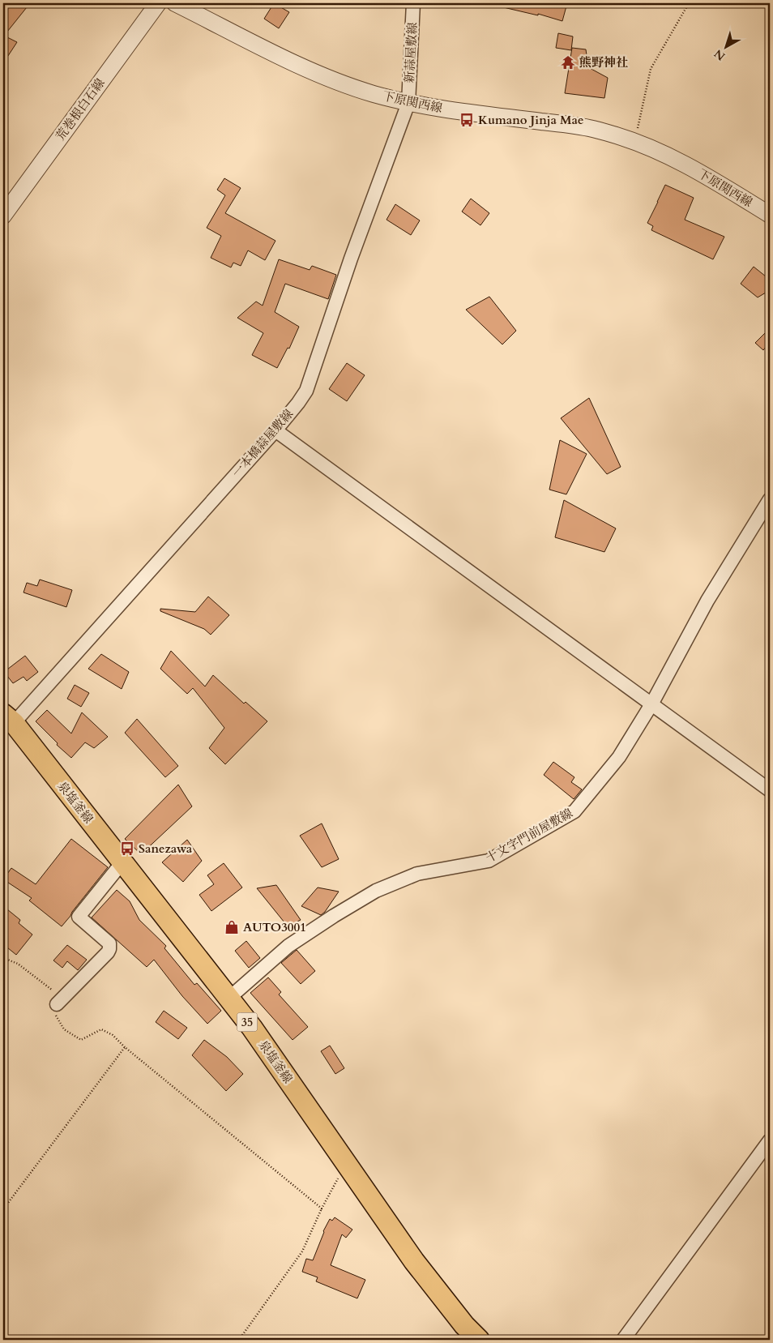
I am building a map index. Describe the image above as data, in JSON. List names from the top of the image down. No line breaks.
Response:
{"streets":{"main road":["泉塩釜線","35"],"street":["新蒜屋敷線","下原関西線","荒巻根白石線","一本橋蒜屋敷線","十文字門前屋敷線"]},"crossings":[["新蒜屋敷線","下原関西線"],["新蒜屋敷線","一本橋蒜屋敷線"],["下原関西線","一本橋蒜屋敷線"],["一本橋蒜屋敷線","泉塩釜線"],["泉塩釜線","十文字門前屋敷線"]],"places":{"temple":["熊野神社"],"bus stop":["Kumano Jinja Mae","Sanezawa"],"shop":["AUTO3001"]},"north":"bottom left"}
